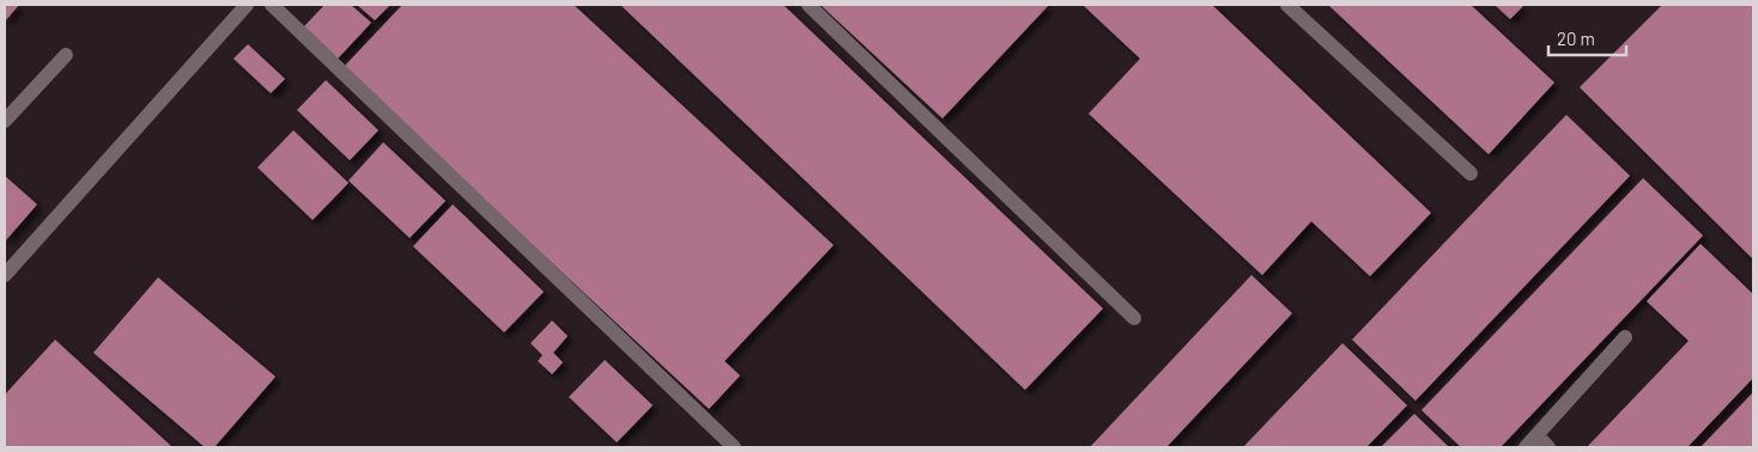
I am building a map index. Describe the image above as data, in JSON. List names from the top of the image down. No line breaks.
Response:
{"scale_bar":"20 m"}
